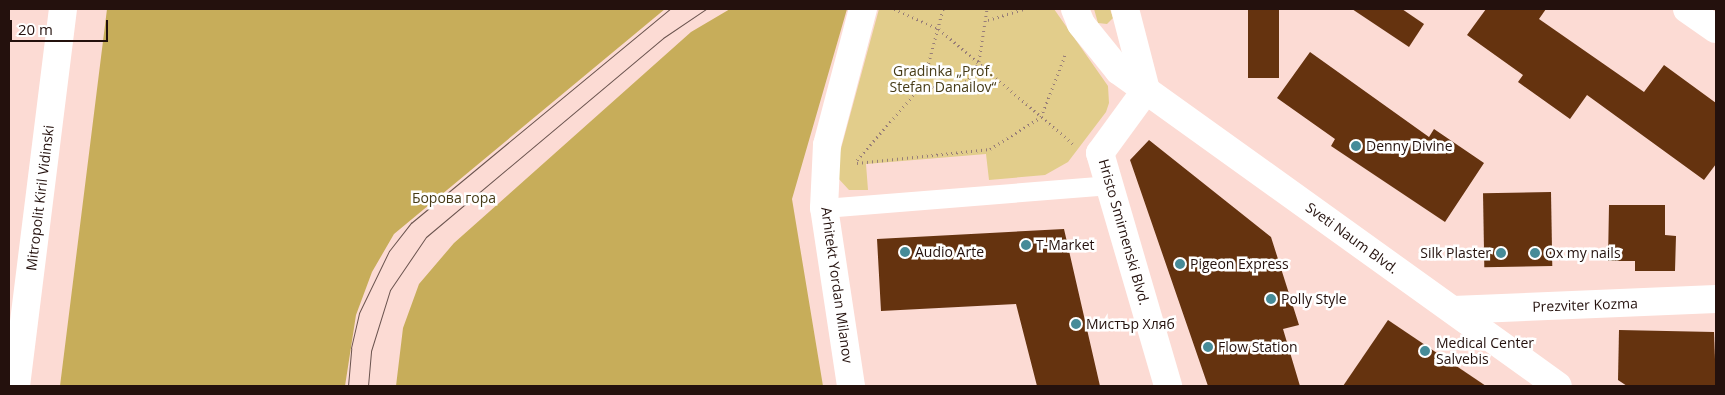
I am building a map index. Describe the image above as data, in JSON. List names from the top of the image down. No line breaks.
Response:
{"streets":{"street":["Mitropolit Kiril Vidinski","Hristo Smirnenski Blvd.","Sveti Naum Blvd.","Arhitekt Yordan Milanov","Prezviter Kozma"]},"crossings":[["Hristo Smirnenski Blvd.","Sveti Naum Blvd."],["Sveti Naum Blvd.","Prezviter Kozma"]],"parks":["Gradinka „Prof. Stefan Danailov“","Борова гора"],"places":["Denny Divine","T-Market","Audio Arte","Silk Plaster","Ox my nails","Pigeon Express","Polly Style","Мистър Хляб","Flow Station","Medical Center Salvebis"],"scale_bar":"20 m"}
